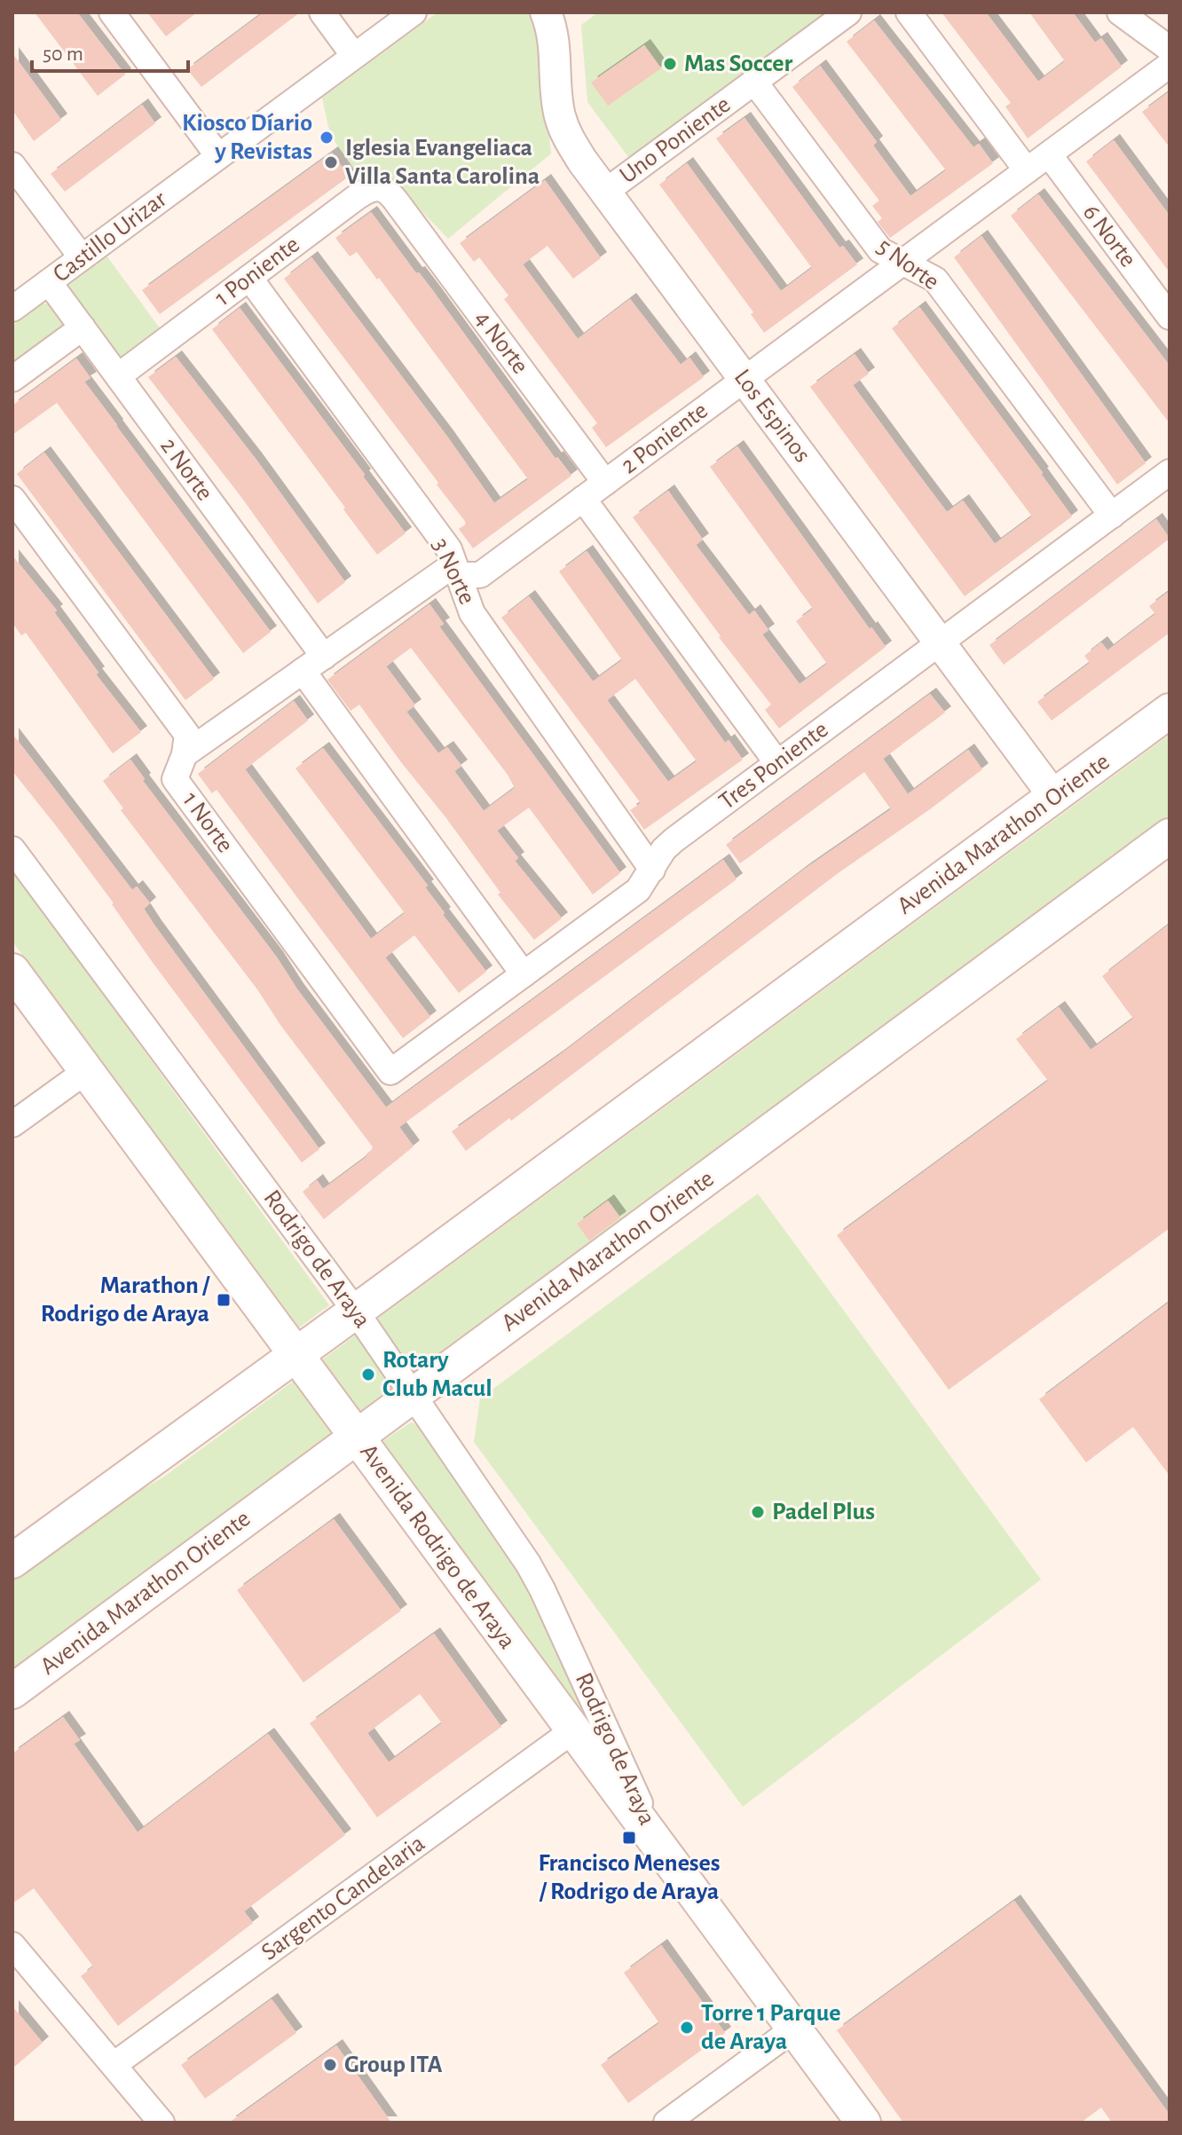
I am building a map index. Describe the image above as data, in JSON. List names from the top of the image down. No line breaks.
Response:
{"streets":{"main road":["Avenida Marathon Oriente","Avenida Rodrigo de Araya"],"street":["Uno Poniente","6 Norte","Castillo Urizar","5 Norte","1 Poniente","4 Norte","Los Espinos","2 Poniente","2 Norte","3 Norte","Tres Poniente","1 Norte","Rodrigo de Araya","Sargento Candelaria"]},"crossings":[["Uno Poniente","5 Norte"],["Uno Poniente","Los Espinos"],["6 Norte","2 Poniente"],["Castillo Urizar","2 Norte"],["5 Norte","2 Poniente"],["5 Norte","Tres Poniente"],["1 Poniente","4 Norte"],["1 Poniente","2 Norte"],["1 Poniente","3 Norte"],["4 Norte","2 Poniente"],["Los Espinos","2 Poniente"],["Los Espinos","Tres Poniente"],["Los Espinos","Avenida Marathon Oriente"],["2 Poniente","2 Norte"],["2 Poniente","3 Norte"],["2 Poniente","1 Norte"],["3 Norte","Tres Poniente"],["Tres Poniente","1 Norte"],["Avenida Marathon Oriente","Rodrigo de Araya"],["Avenida Marathon Oriente","Avenida Rodrigo de Araya"],["Rodrigo de Araya","Avenida Rodrigo de Araya"],["Avenida Rodrigo de Araya","Sargento Candelaria"]],"places":{"other":["Mas Soccer","Kiosco Díario y Revistas","Iglesia Evangeliaca Villa Santa Carolina","Rotary Club Macul","Padel Plus","Torre 1 Parque de Araya","Group ITA"],"transit":["Marathon / Rodrigo de Araya","Francisco Meneses / Rodrigo de Araya"]},"scale_bar":"50 m"}
